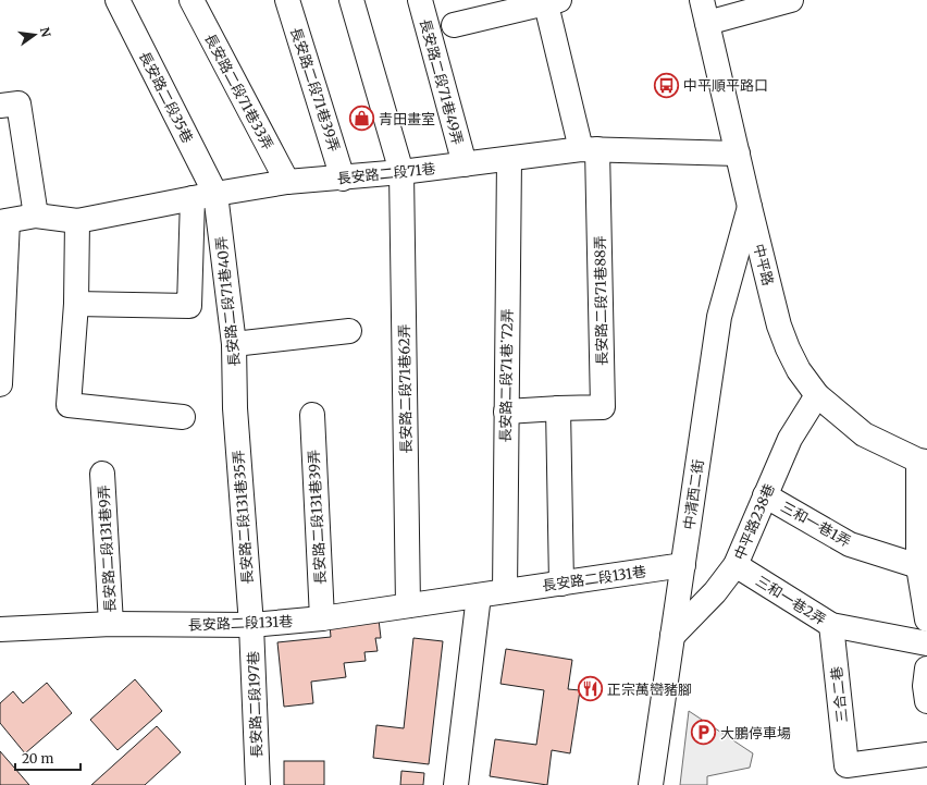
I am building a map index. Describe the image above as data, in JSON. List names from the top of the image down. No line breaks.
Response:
{"streets":{"street":["長安路二段71巷49弄","長安路二段71巷39弄","長安路二段71巷33弄","長安路二段35巷","長安路二段71巷","中平路","長安路二段71巷88弄","長安路二段71巷40弄","長安路二段71巷˙72弄","長安路二段71巷62弄","中清西二街","長安路二段131巷35弄","長安路二段131巷39弄","中平路238巷","三和一巷1弄","長安路二段131巷9弄","長安路二段131巷","三和一巷2弄","三合二巷","長安路二段197巷"]},"crossings":[["長安路二段71巷49弄","長安路二段71巷"],["長安路二段71巷39弄","長安路二段71巷"],["長安路二段71巷33弄","長安路二段71巷"],["長安路二段35巷","長安路二段71巷"],["長安路二段35巷","長安路二段71巷40弄"],["長安路二段71巷","中平路"],["長安路二段71巷","長安路二段71巷88弄"],["長安路二段71巷","長安路二段71巷40弄"],["長安路二段71巷","長安路二段71巷˙72弄"],["長安路二段71巷","長安路二段71巷62弄"],["中平路","中清西二街"],["中平路","中平路238巷"],["長安路二段71巷88弄","長安路二段71巷˙72弄"],["長安路二段71巷40弄","長安路二段131巷35弄"],["長安路二段71巷˙72弄","長安路二段131巷"],["長安路二段71巷62弄","長安路二段131巷"],["中清西二街","中平路238巷"],["中清西二街","長安路二段131巷"],["長安路二段131巷35弄","長安路二段131巷"],["長安路二段131巷35弄","長安路二段197巷"],["長安路二段131巷39弄","長安路二段131巷"],["中平路238巷","三和一巷1弄"],["中平路238巷","三和一巷2弄"],["長安路二段131巷9弄","長安路二段131巷"],["長安路二段131巷","長安路二段197巷"],["三和一巷2弄","三合二巷"]],"places":{"bus stop":["中平順平路口"],"shop":["青田畫室"],"restaurant":["正宗萬巒豬腳"],"parking":["大鵬停車場"]},"scale_bar":"20 m","north":"right"}
